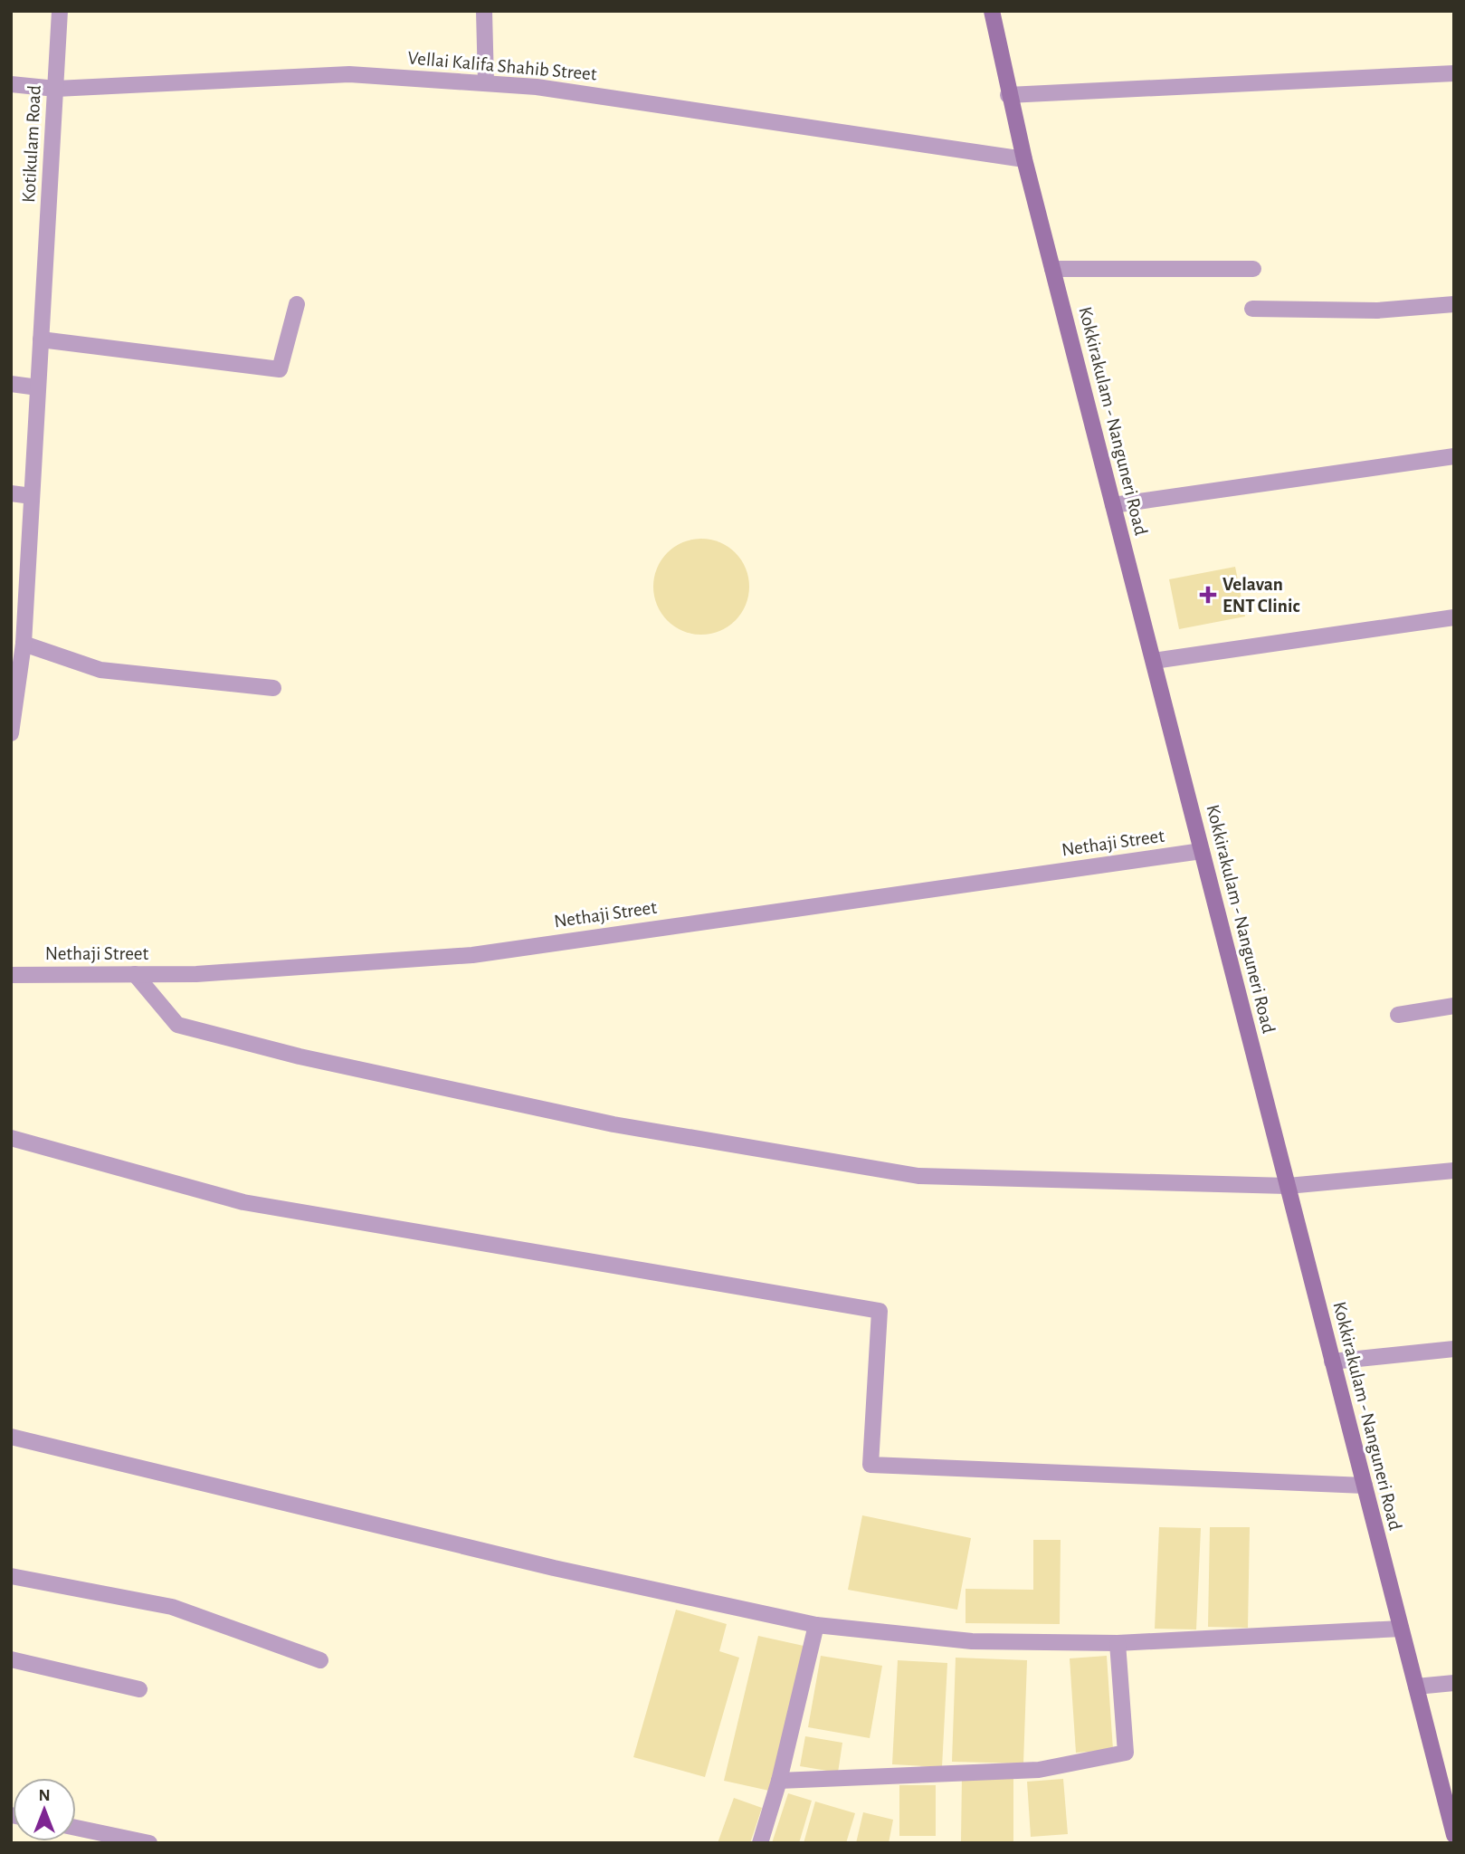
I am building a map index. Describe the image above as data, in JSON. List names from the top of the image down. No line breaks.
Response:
{"streets":{"main road":["Kokkirakulam - Nanguneri Road"],"street":["Vellai Kalifa Shahib Street","Kotikulam Road","Nethaji Street"]},"crossings":[["Vellai Kalifa Shahib Street","Kotikulam Road"],["Vellai Kalifa Shahib Street","Kokkirakulam - Nanguneri Road"],["Kokkirakulam - Nanguneri Road","Nethaji Street"]],"places":{"health":["Velavan ENT Clinic"]},"north":"top"}
